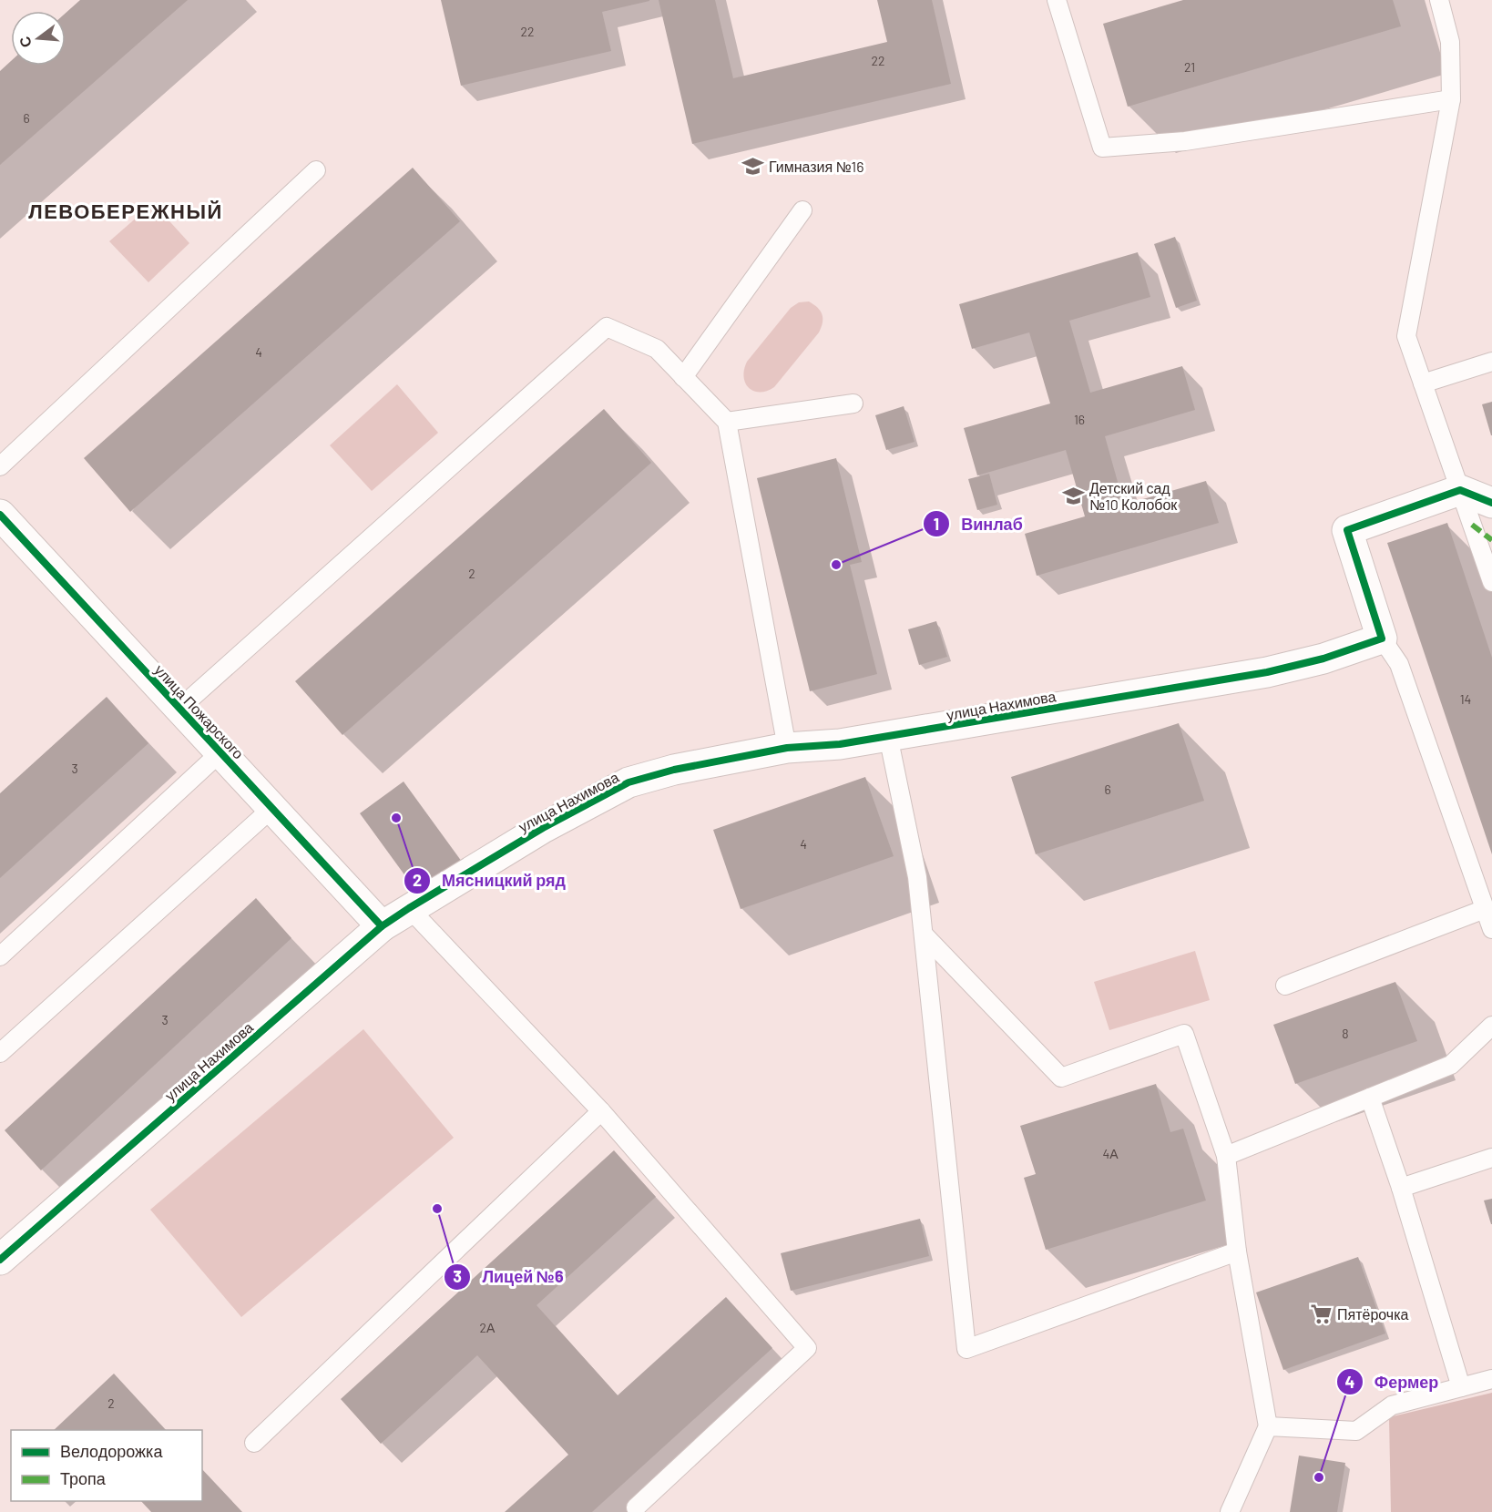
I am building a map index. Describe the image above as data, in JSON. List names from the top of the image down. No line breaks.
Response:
{"streets":{"street":["улица Нахимова","улица Пожарского"]},"crossings":[["улица Нахимова","улица Пожарского"]],"districts":["ЛЕВОБЕРЕЖНЫЙ"],"places":{"school or university":["Гимназия №16","Детский сад №10 Колобок"],"other":["Винлаб","Мясницкий ряд","Лицей №6","Фермер"],"supermarket":["Пятёрочка"]},"house_numbers":["22","22","21","6","4","16","2","14","3","6","4","3","8","4А","2А","2"],"legend":["Велодорожка","Тропа"],"north":"left"}
